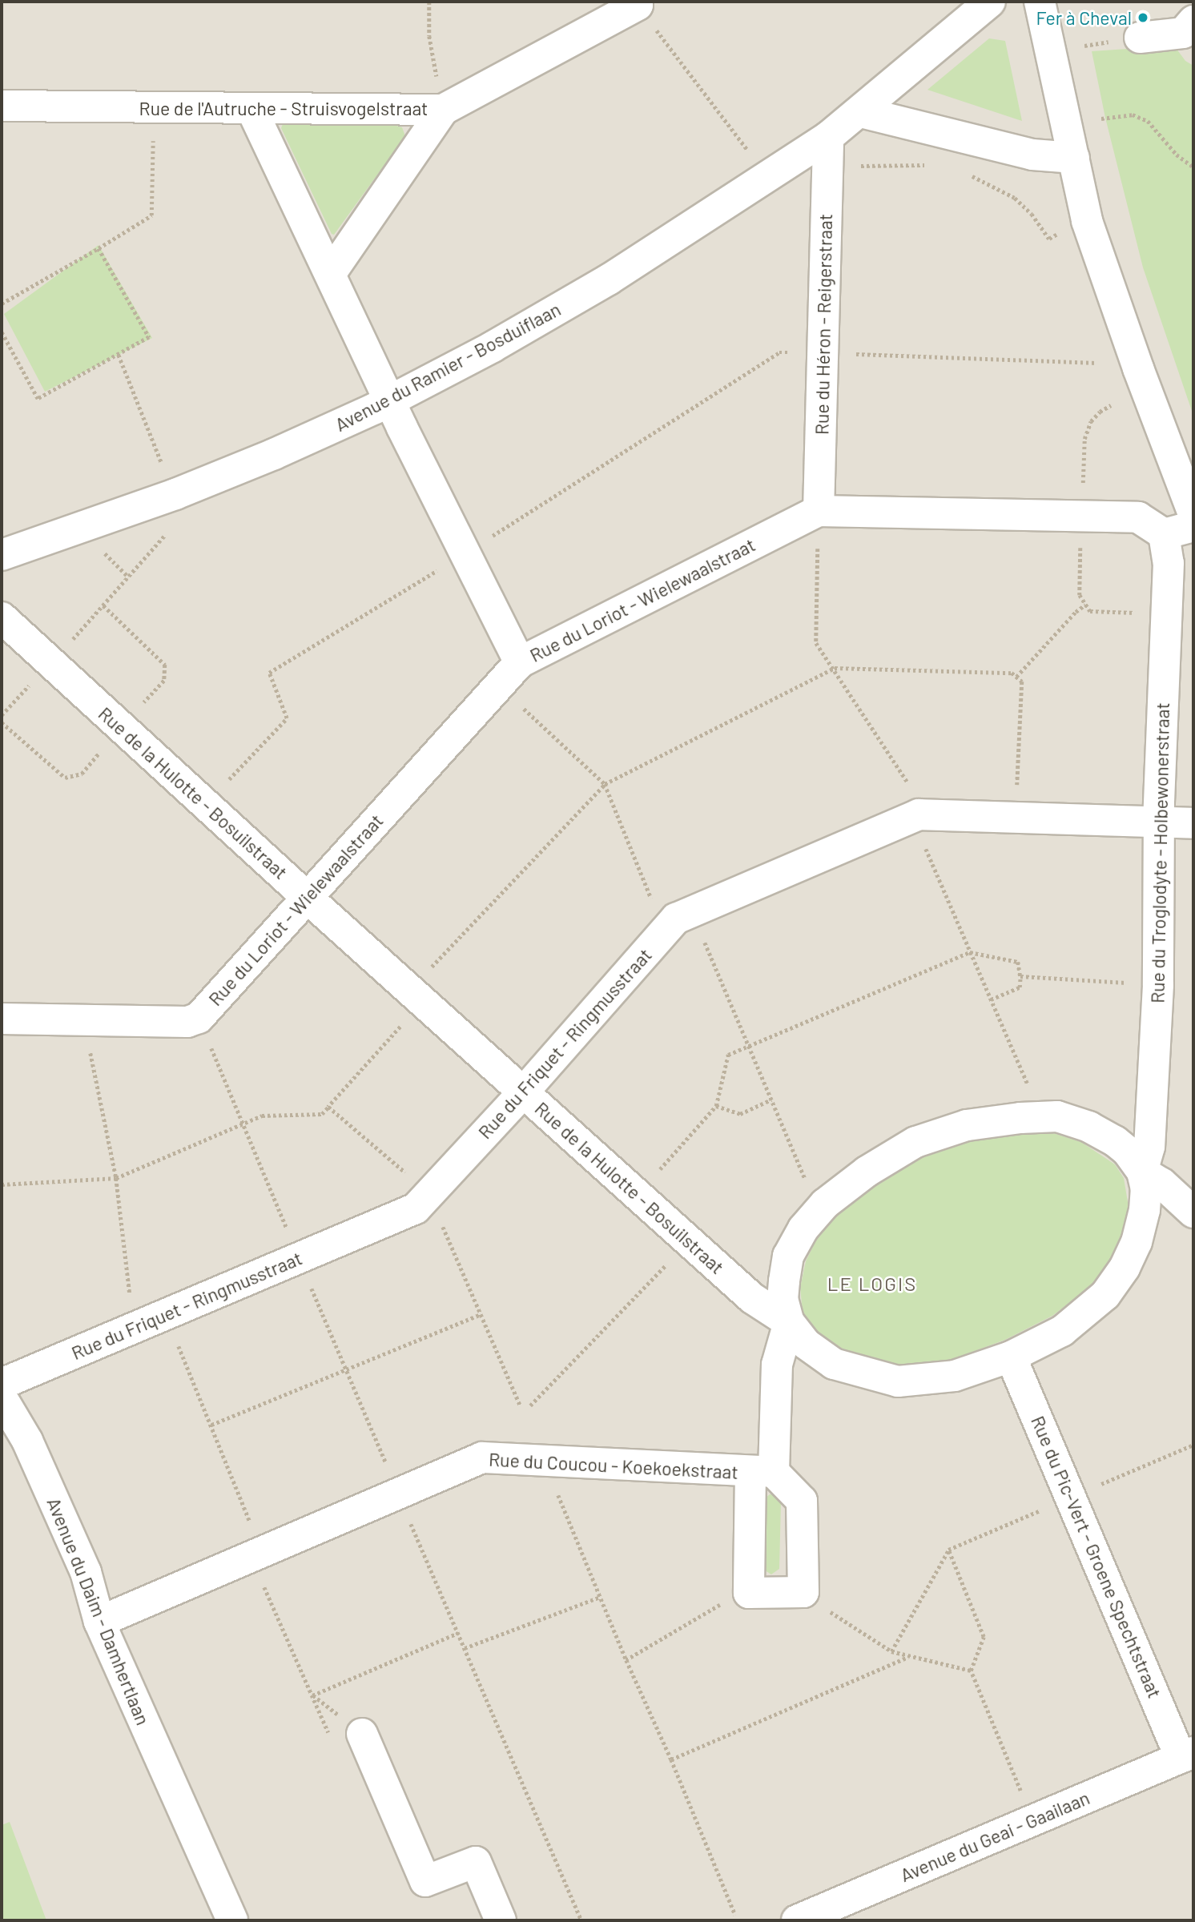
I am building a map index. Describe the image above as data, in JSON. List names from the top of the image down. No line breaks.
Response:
{"streets":{"street":["Rue de l'Autruche - Struisvogelstraat","Rue du Héron - Reigerstraat","Avenue du Ramier - Bosduiflaan","Rue du Loriot - Wielewaalstraat","Rue de la Hulotte - Bosuilstraat","Rue du Troglodyte - Holbewonerstraat","Rue du Friquet - Ringmusstraat","Rue du Coucou - Koekoekstraat","Rue du Pic-Vert - Groene Spechtstraat","Avenue du Daim - Damhertlaan","Avenue du Geai - Gaailaan"]},"crossings":[["Rue du Héron - Reigerstraat","Avenue du Ramier - Bosduiflaan"],["Rue du Héron - Reigerstraat","Rue du Loriot - Wielewaalstraat"],["Rue du Loriot - Wielewaalstraat","Rue de la Hulotte - Bosuilstraat"],["Rue du Loriot - Wielewaalstraat","Rue du Troglodyte - Holbewonerstraat"],["Rue de la Hulotte - Bosuilstraat","Rue du Friquet - Ringmusstraat"],["Rue de la Hulotte - Bosuilstraat","Rue du Coucou - Koekoekstraat"],["Rue du Troglodyte - Holbewonerstraat","Rue du Friquet - Ringmusstraat"],["Rue du Coucou - Koekoekstraat","Avenue du Daim - Damhertlaan"],["Rue du Pic-Vert - Groene Spechtstraat","Avenue du Geai - Gaailaan"]],"districts":["LE LOGIS"],"places":["Fer à Cheval"]}
